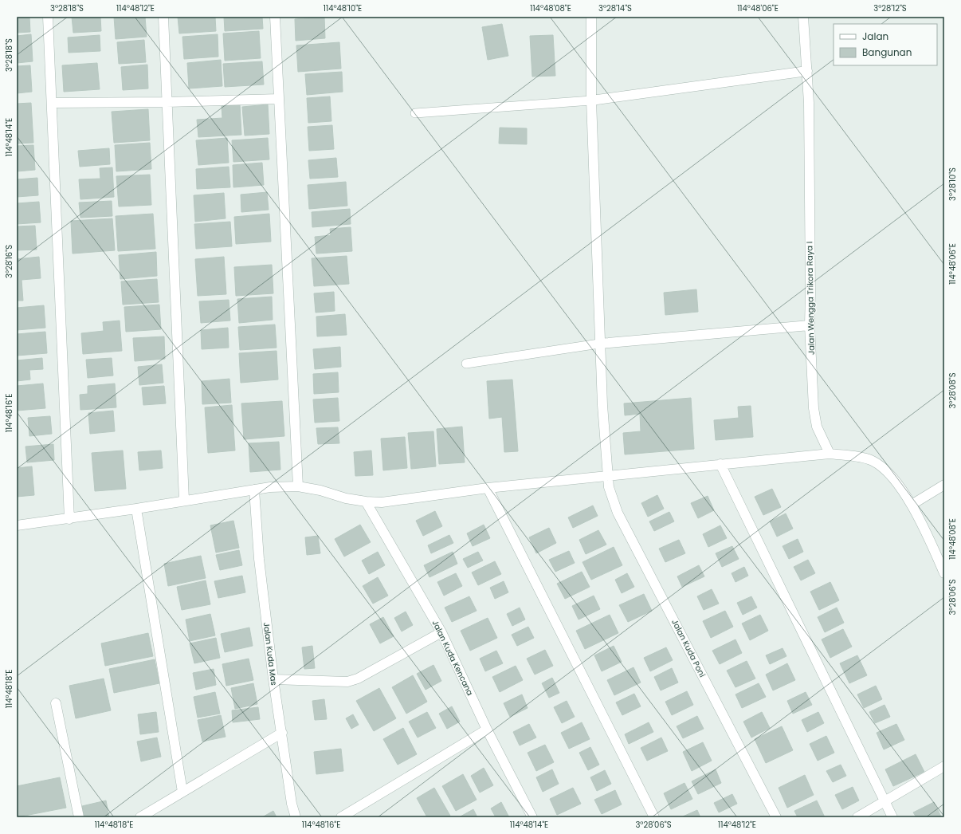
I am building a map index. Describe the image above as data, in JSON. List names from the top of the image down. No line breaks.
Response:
{"streets":{"street":["Jalan Wengga Trikora Raya I","Jalan Kuda Poni","Jalan Kuda Mas","Jalan Kuda Kencana"]},"legend":["Jalan","Bangunan"],"coordinates":["3°28'18\"S","114°48'12\"E","114°48'10\"E","114°48'08\"E","3°28'14\"S","114°48'06\"E","3°28'12\"S","114°48'14\"E","3°28'10\"S","3°28'16\"S","3°28'08\"S","114°48'16\"E","3°28'06\"S","114°48'18\"E"]}
